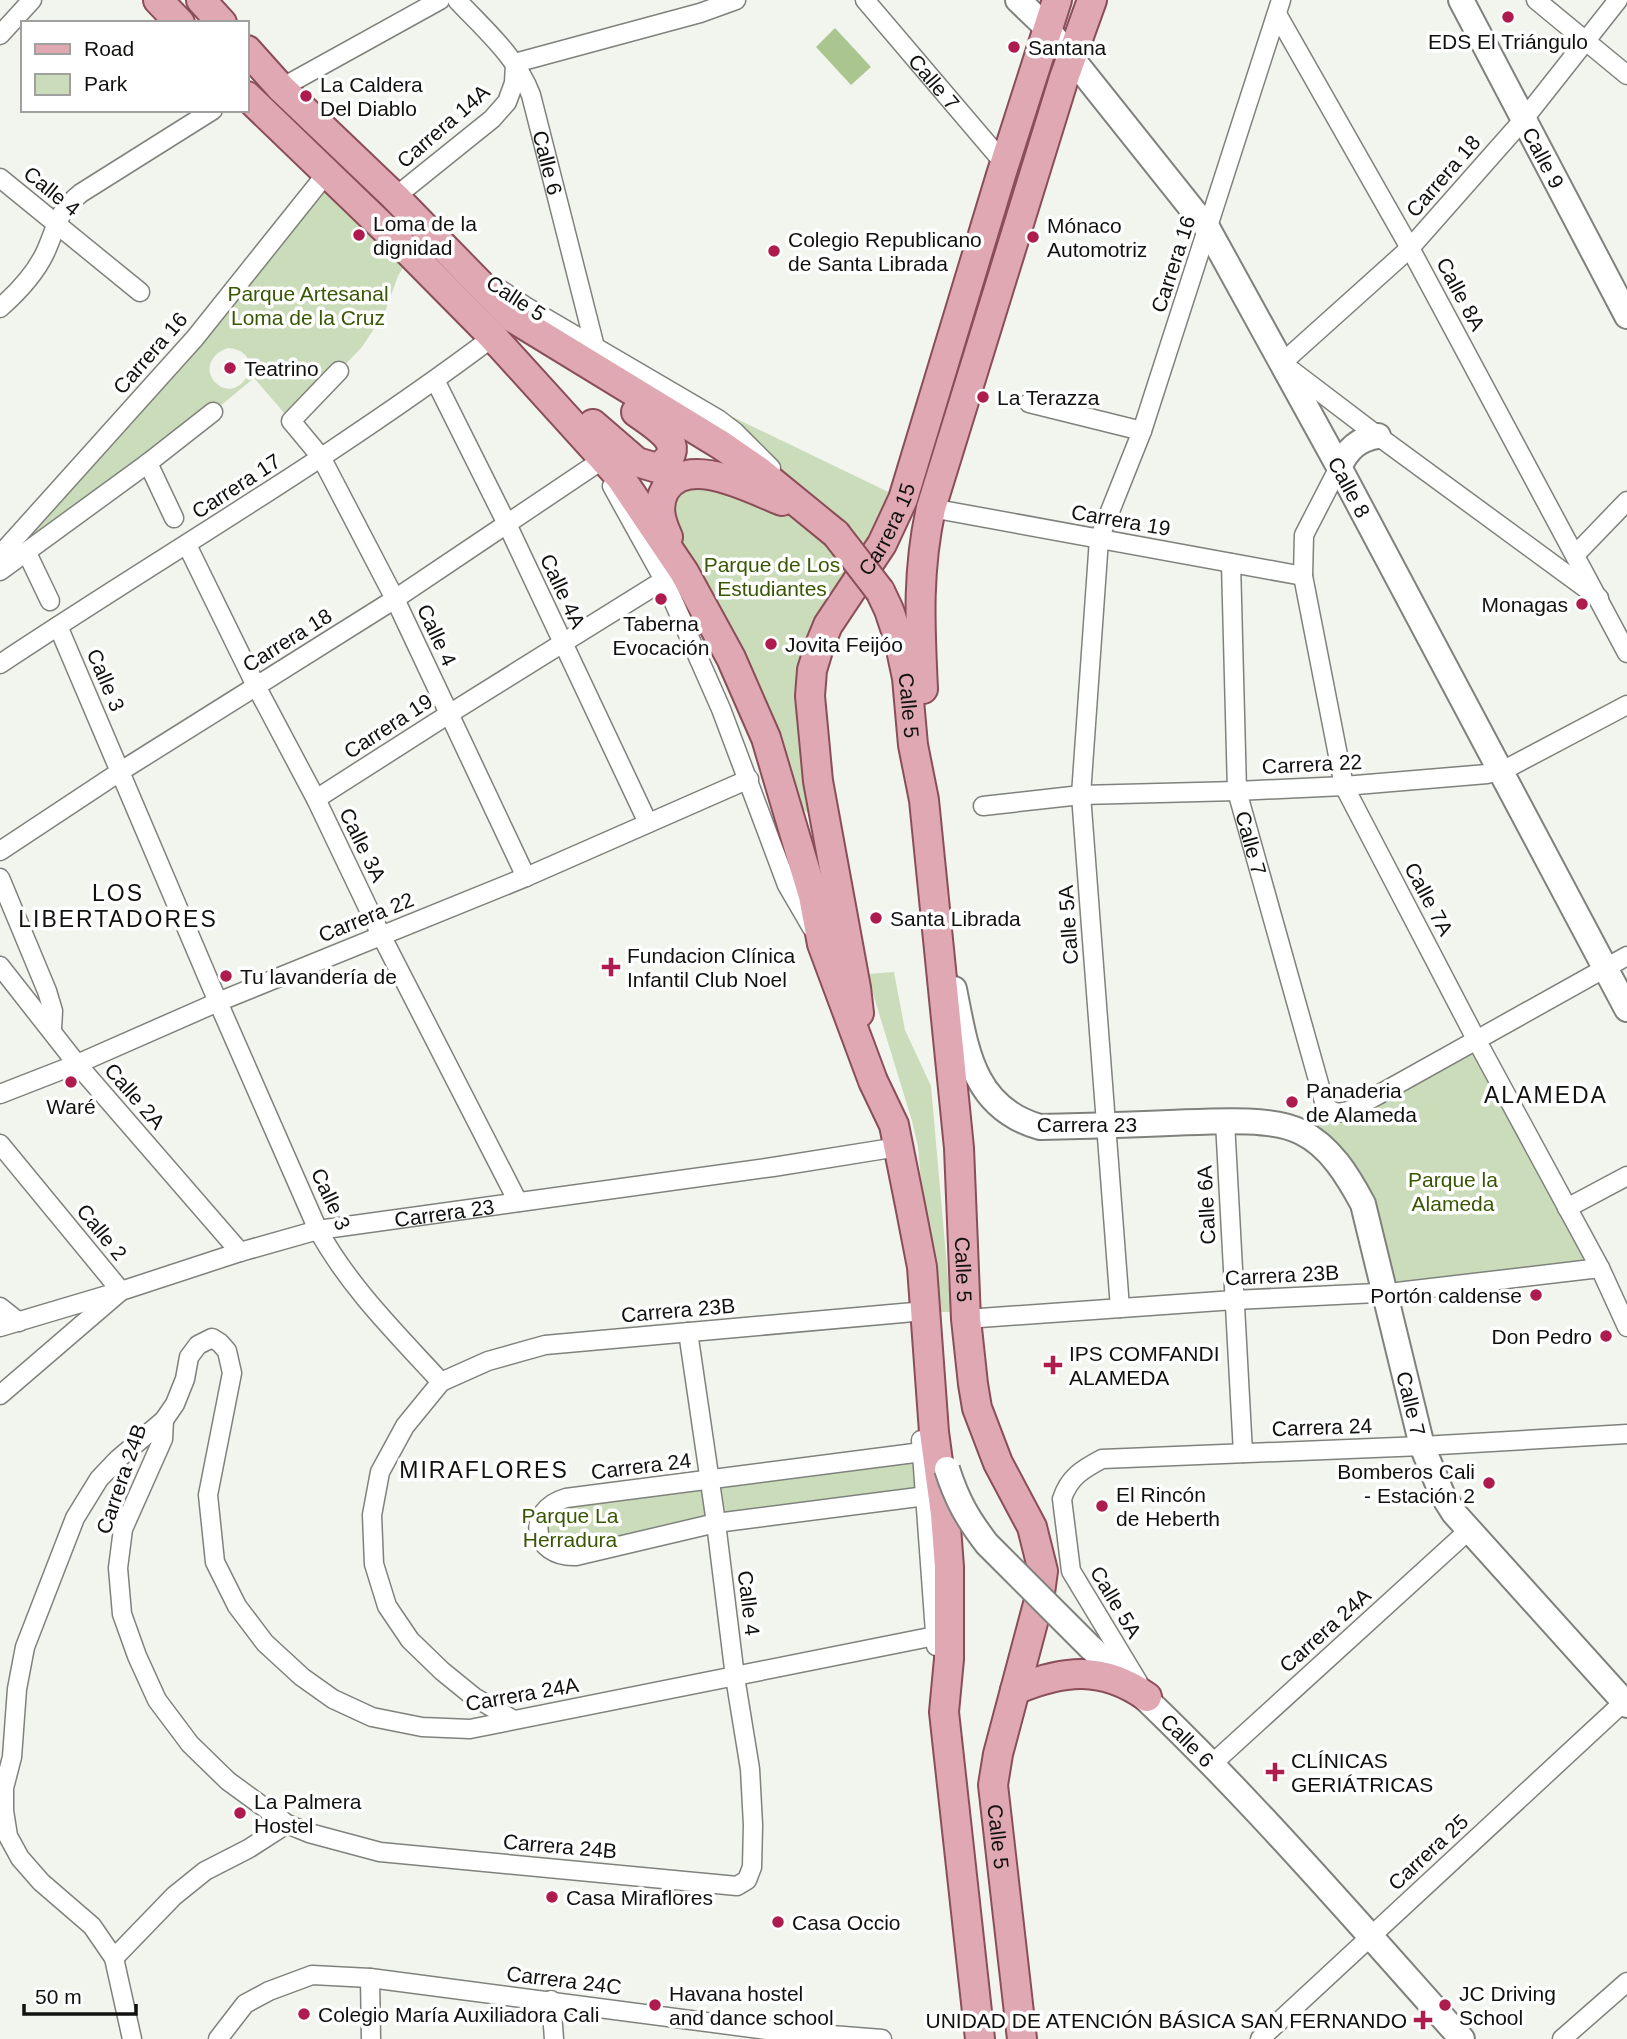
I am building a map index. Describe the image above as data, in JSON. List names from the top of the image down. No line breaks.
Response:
{"streets":{"main road":["Calle 7","Calle 9","Calle 6","Calle 5","Calle 8","Carrera 15","Carrera 23"],"street":["Carrera 14A","Carrera 18","Calle 4","Carrera 16","Calle 8A","Carrera 17","Carrera 19","Calle 4A","Calle 3","Carrera 22","Calle 3A","Calle 7A","Calle 5A","Calle 2A","Calle 6A","Calle 2","Carrera 23B","Carrera 24","Carrera 24B","Carrera 24A","Carrera 25","Carrera 24C"]},"crossings":[["Calle 7","Carrera 19"],["Calle 7","Carrera 15"],["Calle 7","Carrera 22"],["Calle 7","Calle 7A"],["Calle 7","Carrera 23"],["Calle 7","Carrera 23B"],["Calle 7","Carrera 24"],["Calle 7","Carrera 24A"],["Calle 7","Carrera 25"],["Carrera 14A","Calle 6"],["Carrera 14A","Calle 5"],["Calle 9","Carrera 18"],["Calle 6","Calle 5"],["Calle 6","Calle 5A"],["Calle 6","Carrera 24"],["Calle 6","Carrera 24A"],["Calle 6","Carrera 25"],["Carrera 18","Calle 4"],["Carrera 18","Calle 8A"],["Carrera 18","Calle 5"],["Carrera 18","Calle 8"],["Carrera 18","Calle 4A"],["Carrera 18","Calle 3"],["Carrera 18","Calle 3A"],["Calle 4","Carrera 17"],["Calle 4","Carrera 19"],["Calle 4","Carrera 22"],["Calle 4","Carrera 23B"],["Calle 4","Carrera 24"],["Calle 4","Carrera 24B"],["Calle 4","Carrera 24A"],["Carrera 16","Calle 8A"],["Carrera 16","Calle 5"],["Carrera 16","Calle 8"],["Carrera 16","Carrera 19"],["Carrera 16","Calle 5A"],["Calle 8A","Calle 8"],["Calle 5","Carrera 17"],["Calle 5","Carrera 19"],["Calle 5","Carrera 15"],["Calle 5","Carrera 22"],["Calle 5","Carrera 23"],["Calle 5","Carrera 23B"],["Calle 5","Carrera 24"],["Calle 5","Carrera 24A"],["Carrera 17","Calle 4A"],["Carrera 17","Calle 3"],["Carrera 17","Calle 3A"],["Calle 8","Carrera 15"],["Calle 8","Carrera 22"],["Calle 8","Calle 7A"],["Carrera 19","Carrera 15"],["Carrera 19","Calle 4A"],["Carrera 19","Calle 3A"],["Carrera 19","Calle 7A"],["Carrera 19","Calle 5A"],["Calle 4A","Carrera 22"],["Calle 3","Carrera 22"],["Calle 3","Carrera 23"],["Calle 3","Carrera 23B"],["Carrera 22","Calle 3A"],["Carrera 22","Calle 7A"],["Carrera 22","Calle 5A"],["Carrera 22","Calle 2A"],["Calle 3A","Carrera 23"],["Calle 7A","Carrera 23B"],["Calle 5A","Carrera 23"],["Calle 5A","Carrera 23B"],["Calle 5A","Carrera 24"],["Calle 2A","Carrera 23"],["Carrera 23","Calle 6A"],["Carrera 23","Calle 2"],["Calle 6A","Carrera 23B"],["Calle 6A","Carrera 24"],["Carrera 24B","Carrera 24A"]],"districts":["LOS LIBERTADORES","ALAMEDA","MIRAFLORES"],"parks":["Parque Artesanal Loma de la Cruz","Parque de Los Estudiantes","Parque la Alameda","Parque La Herradura"],"places":{"other":["EDS El Triángulo","Santana","La Caldera Del Diablo","Loma de la dignidad","Mónaco Automotriz","Colegio Republicano de Santa Librada","Teatrino","La Terazza","Taberna Evocación","Monagas","Jovita Feijóo","Santa Librada","Tu lavandería de","Waré","Panaderia de Alameda","Portón caldense","Don Pedro","Bomberos Cali - Estación 2","El Rincón de Heberth","La Palmera Hostel","Casa Miraflores","Casa Occio","Havana hostel and dance school","JC Driving School","Colegio María Auxiliadora Cali"],"health":["Fundacion Clínica Infantil Club Noel","IPS COMFANDI ALAMEDA","CLÍNICAS GERIÁTRICAS","UNIDAD DE ATENCIÓN BÁSICA SAN FERNANDO"]},"legend":["Road","Park"],"scale_bar":"50 m"}
